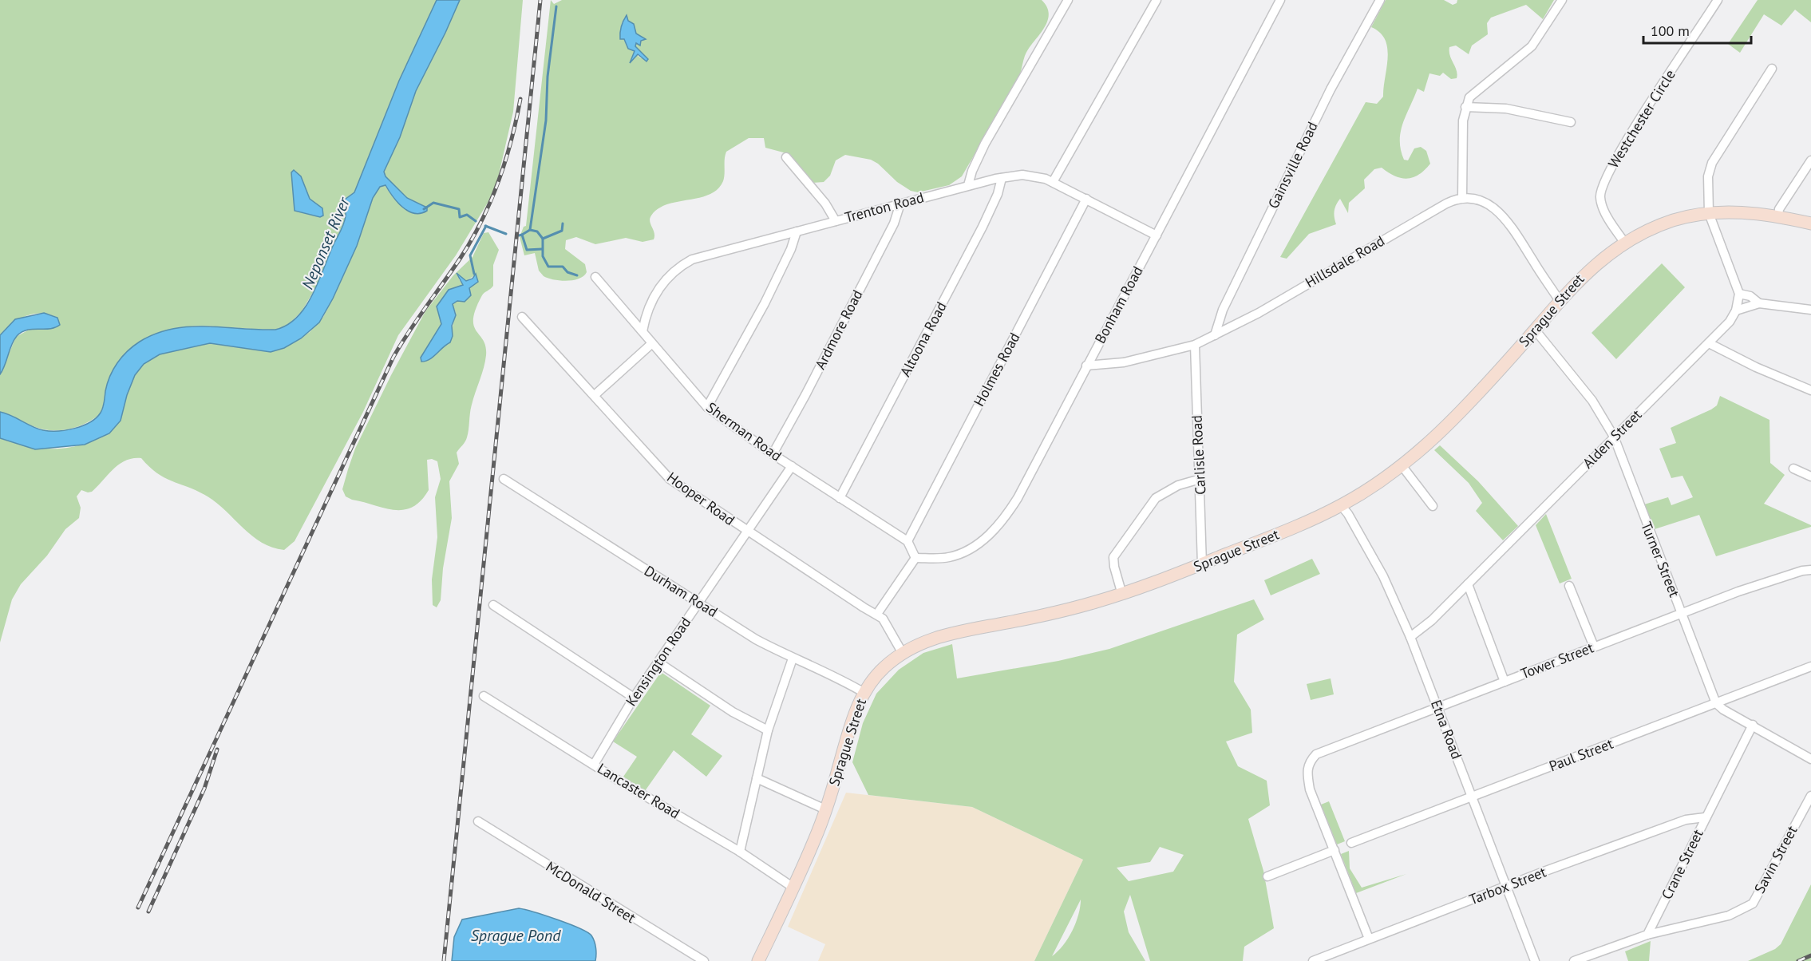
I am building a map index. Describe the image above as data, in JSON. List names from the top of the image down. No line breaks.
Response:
{"streets":{"main road":["Sprague Street"],"street":["Westchester Circle","Gainsville Road","Trenton Road","Hillsdale Road","Bonham Road","Ardmore Road","Altoona Road","Holmes Road","Sherman Road","Alden Street","Carlisle Road","Hooper Road","Turner Street","Durham Road","Tower Street","Kensington Road","Etna Road","Paul Street","Lancaster Road","Savin Street","Crane Street","Tarbox Street","McDonald Street"]},"crossings":[["Westchester Circle","Sprague Street"],["Gainsville Road","Hillsdale Road"],["Trenton Road","Bonham Road"],["Trenton Road","Ardmore Road"],["Trenton Road","Altoona Road"],["Trenton Road","Holmes Road"],["Trenton Road","Sherman Road"],["Hillsdale Road","Bonham Road"],["Hillsdale Road","Carlisle Road"],["Sprague Street","Carlisle Road"],["Sprague Street","Hooper Road"],["Sprague Street","Turner Street"],["Sprague Street","Durham Road"],["Sprague Street","Etna Road"],["Sprague Street","Lancaster Road"],["Ardmore Road","Sherman Road"],["Altoona Road","Sherman Road"],["Holmes Road","Sherman Road"],["Sherman Road","Kensington Road"],["Alden Street","Turner Street"],["Alden Street","Etna Road"],["Hooper Road","Kensington Road"],["Turner Street","Tower Street"],["Turner Street","Paul Street"],["Durham Road","Kensington Road"],["Tower Street","Etna Road"],["Kensington Road","Lancaster Road"],["Etna Road","Paul Street"],["Etna Road","Tarbox Street"],["Savin Street","Crane Street"],["Crane Street","Tarbox Street"]],"water":["Neponset River","Sprague Pond"],"scale_bar":"100 m"}
